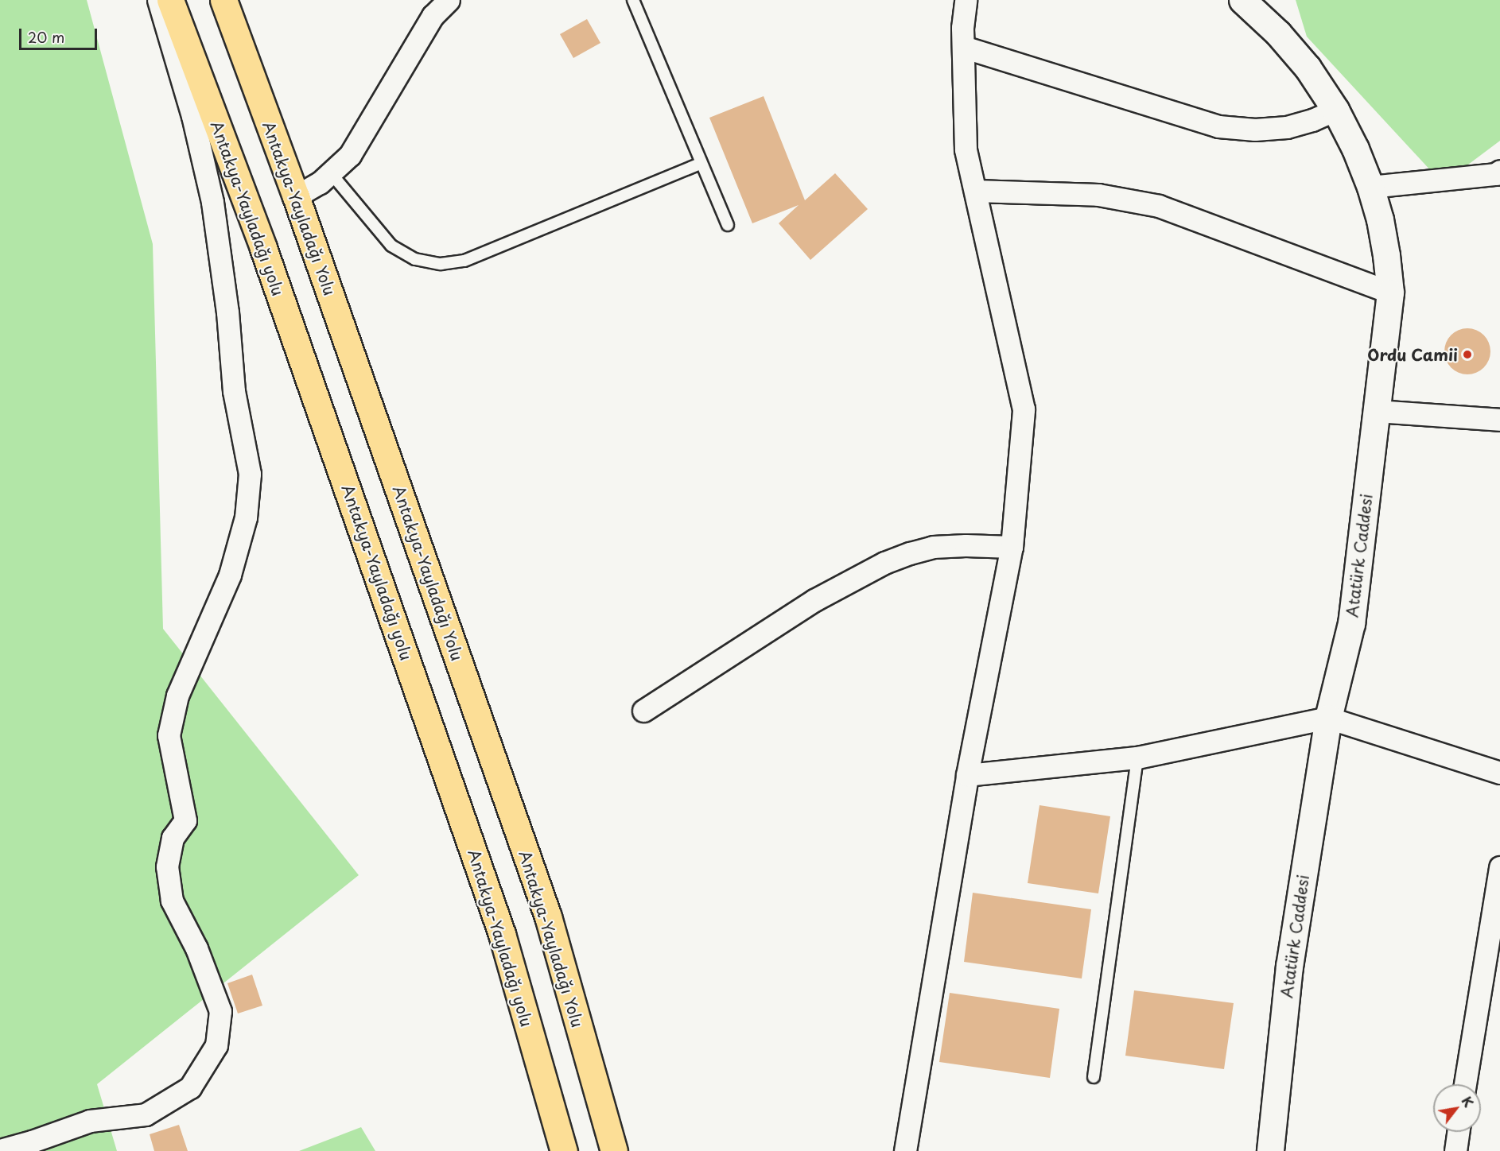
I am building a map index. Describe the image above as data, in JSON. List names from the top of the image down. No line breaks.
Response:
{"streets":{"highway":["Antakya-Yayladağı yolu","Antakya-Yayladağı Yolu"],"main road":["Atatürk Caddesi"]},"places":["Ordu Camii"],"scale_bar":"20 m","north":"top right"}
